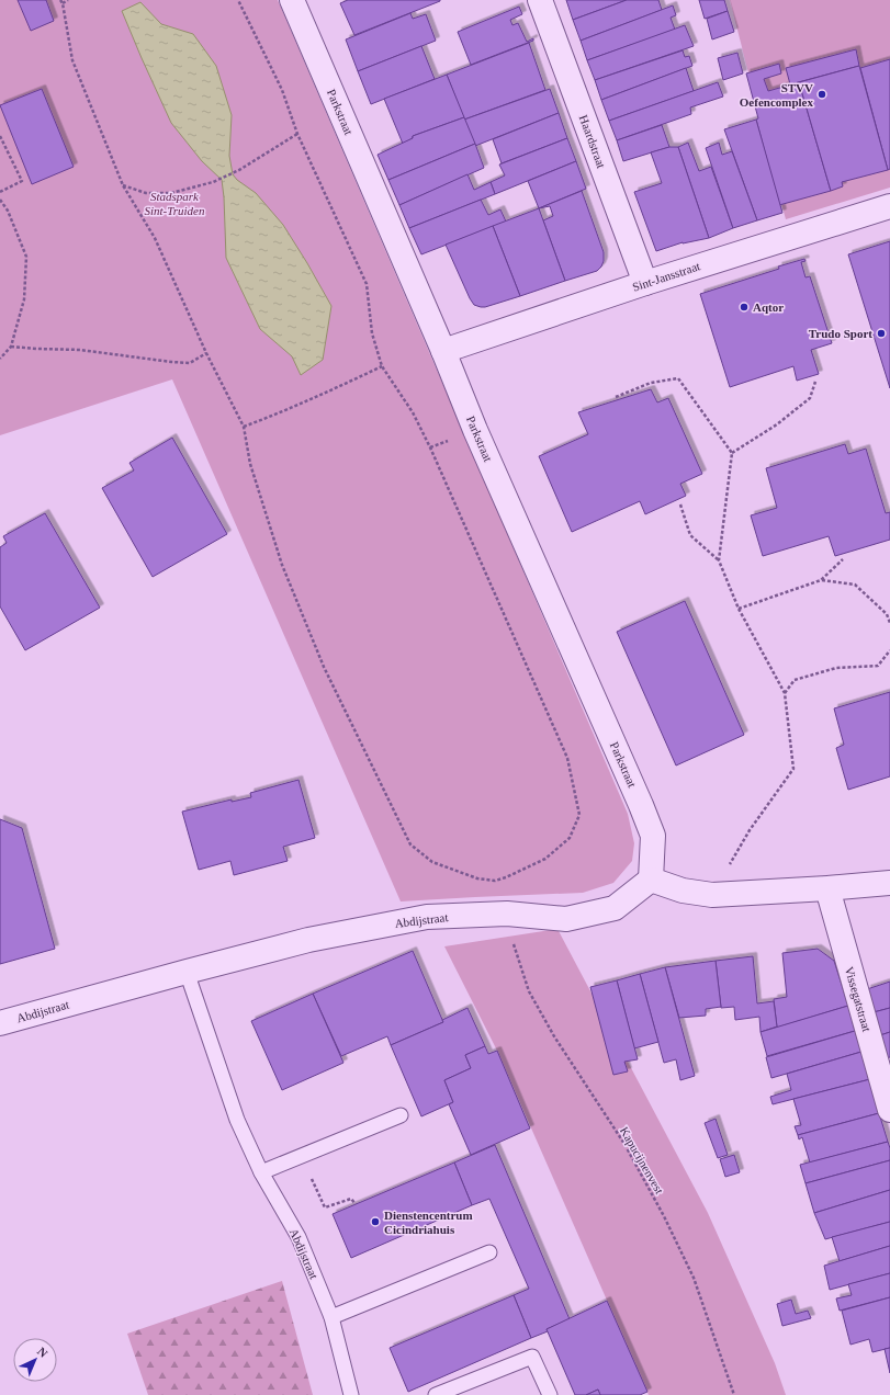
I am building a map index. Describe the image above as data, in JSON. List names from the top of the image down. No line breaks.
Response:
{"streets":{"street":["Parkstraat","Haardstraat","Sint-Jansstraat","Abdijstraat","Vissegatstraat"],"path":["Kapucijnenvest"]},"crossings":[["Parkstraat","Sint-Jansstraat"],["Parkstraat","Abdijstraat"],["Haardstraat","Sint-Jansstraat"]],"parks":["Stadspark Sint-Truiden"],"places":["STVV Oefencomplex","Aqtor","Trudo Sport","Dienstencentrum Cicindriahuis"],"north":"top right"}
